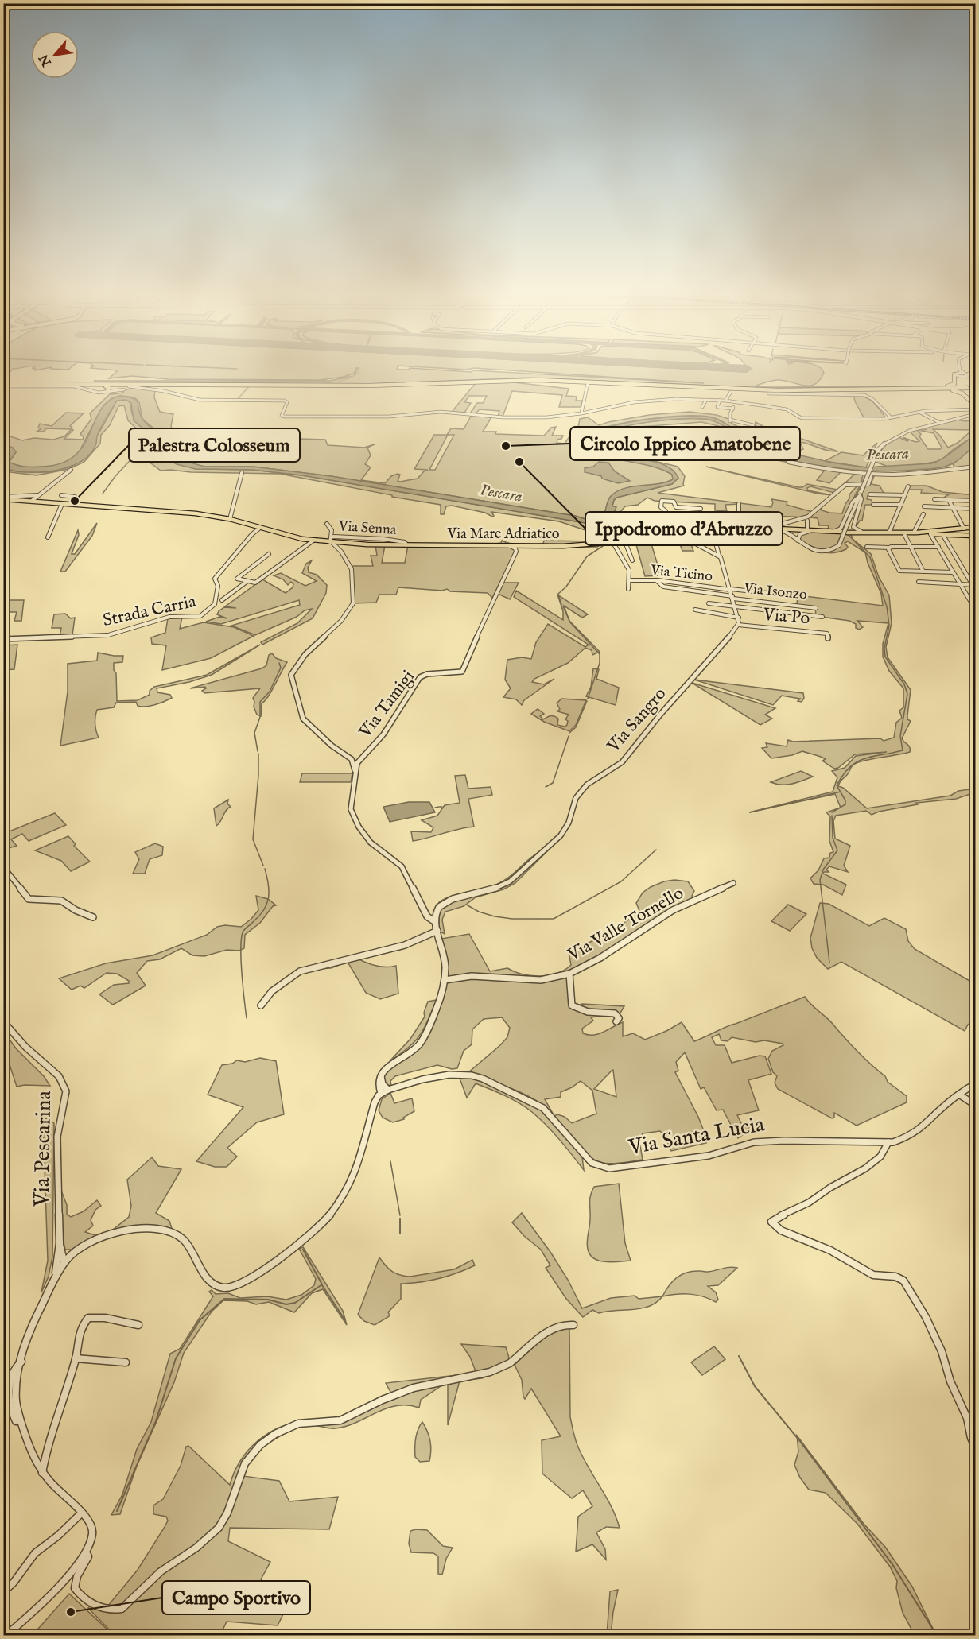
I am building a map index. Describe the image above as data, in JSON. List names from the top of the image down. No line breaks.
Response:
{"streets":{"main road":["Via Mare Adriatico"],"street":["Via Ticino","Via Isonzo","Strada Carria","Via Po","Via Tamigi","Via Sangro","Via Valle Tornello","Via Santa Lucia","Via Pescarina"]},"crossings":[["Via Mare Adriatico","Strada Carria"],["Via Mare Adriatico","Via Tamigi"],["Via Mare Adriatico","Via Sangro"],["Via Ticino","Via Sangro"],["Via Isonzo","Via Sangro"],["Via Po","Via Sangro"],["Via Tamigi","Via Sangro"]],"water":["Pescara"],"places":["Circolo Ippico Amatobene","Ippodromo d'Abruzzo","Palestra Colosseum","Campo Sportivo"],"north":"bottom left"}
